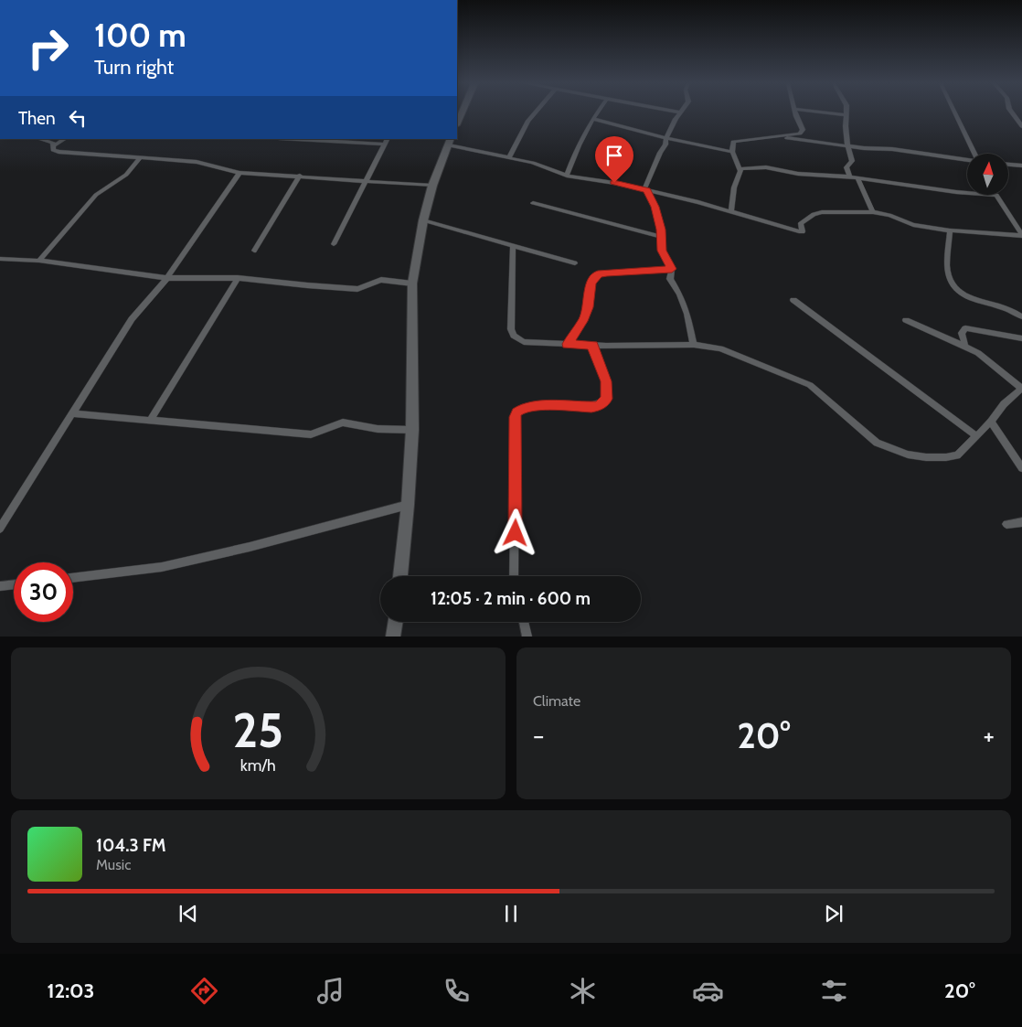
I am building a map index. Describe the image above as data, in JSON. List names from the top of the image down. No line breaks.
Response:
{"north":"top","page":{"turn":["100 m","Turn right"],"then":"Then","limit":"30","trip":"12:05 · 2 min · 600 m","tile":"Climate","heat":["−","20°","+"],"song":["104.3 FM","Music"],"tabs":["12:03","20°"],"gauge":["25","km/h"]}}
